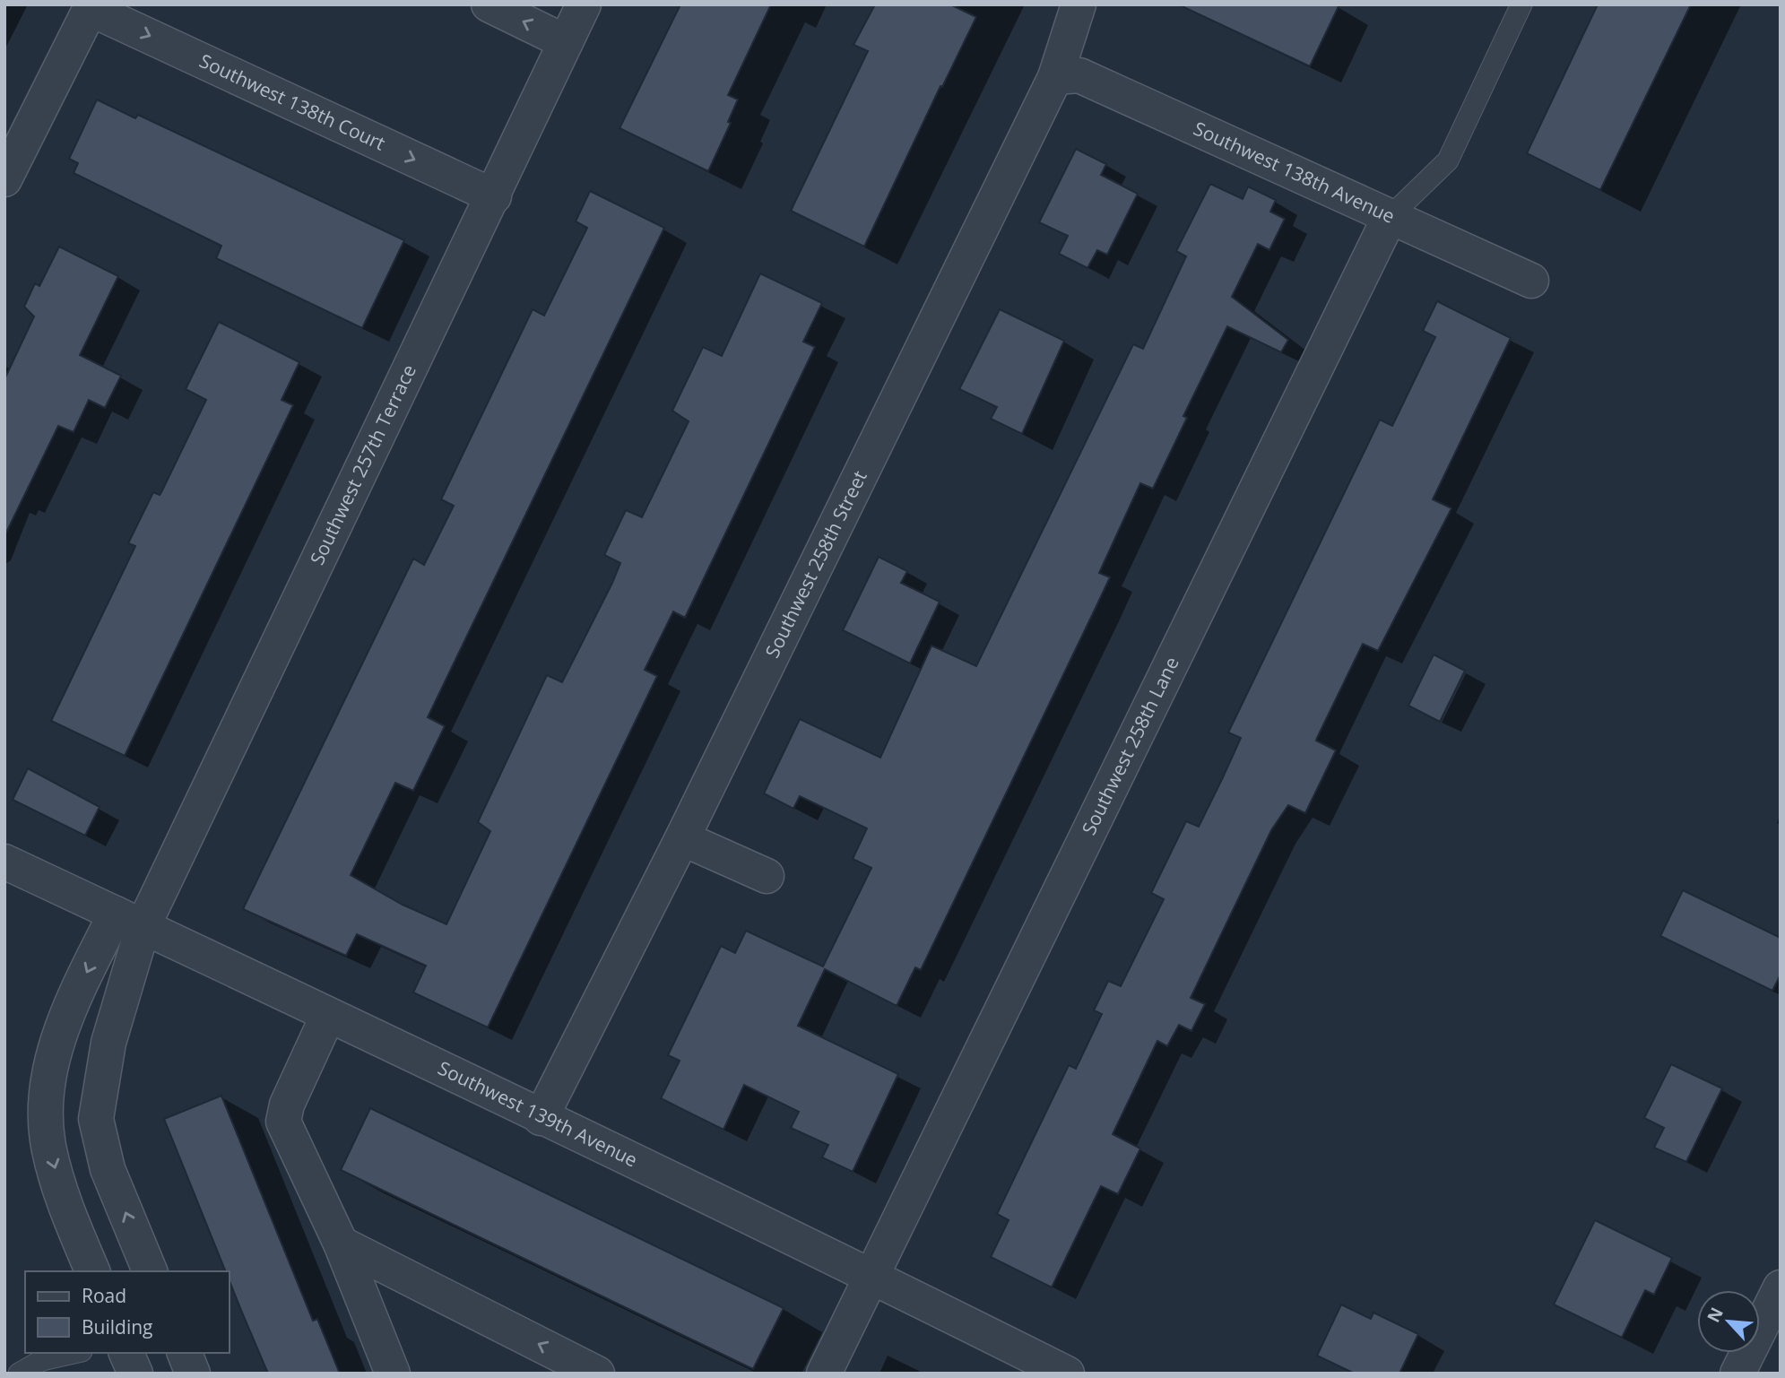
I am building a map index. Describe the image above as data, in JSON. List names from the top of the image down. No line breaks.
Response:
{"streets":{"street":["Southwest 138th Court","Southwest 138th Avenue","Southwest 257th Terrace","Southwest 258th Street","Southwest 258th Lane","Southwest 139th Avenue"]},"crossings":[["Southwest 138th Court","Southwest 257th Terrace"],["Southwest 138th Avenue","Southwest 258th Street"],["Southwest 138th Avenue","Southwest 258th Lane"],["Southwest 257th Terrace","Southwest 139th Avenue"],["Southwest 258th Street","Southwest 139th Avenue"],["Southwest 258th Lane","Southwest 139th Avenue"]],"one_way":["Southwest 138th Court"],"legend":["Road","Building"],"north":"top left"}
